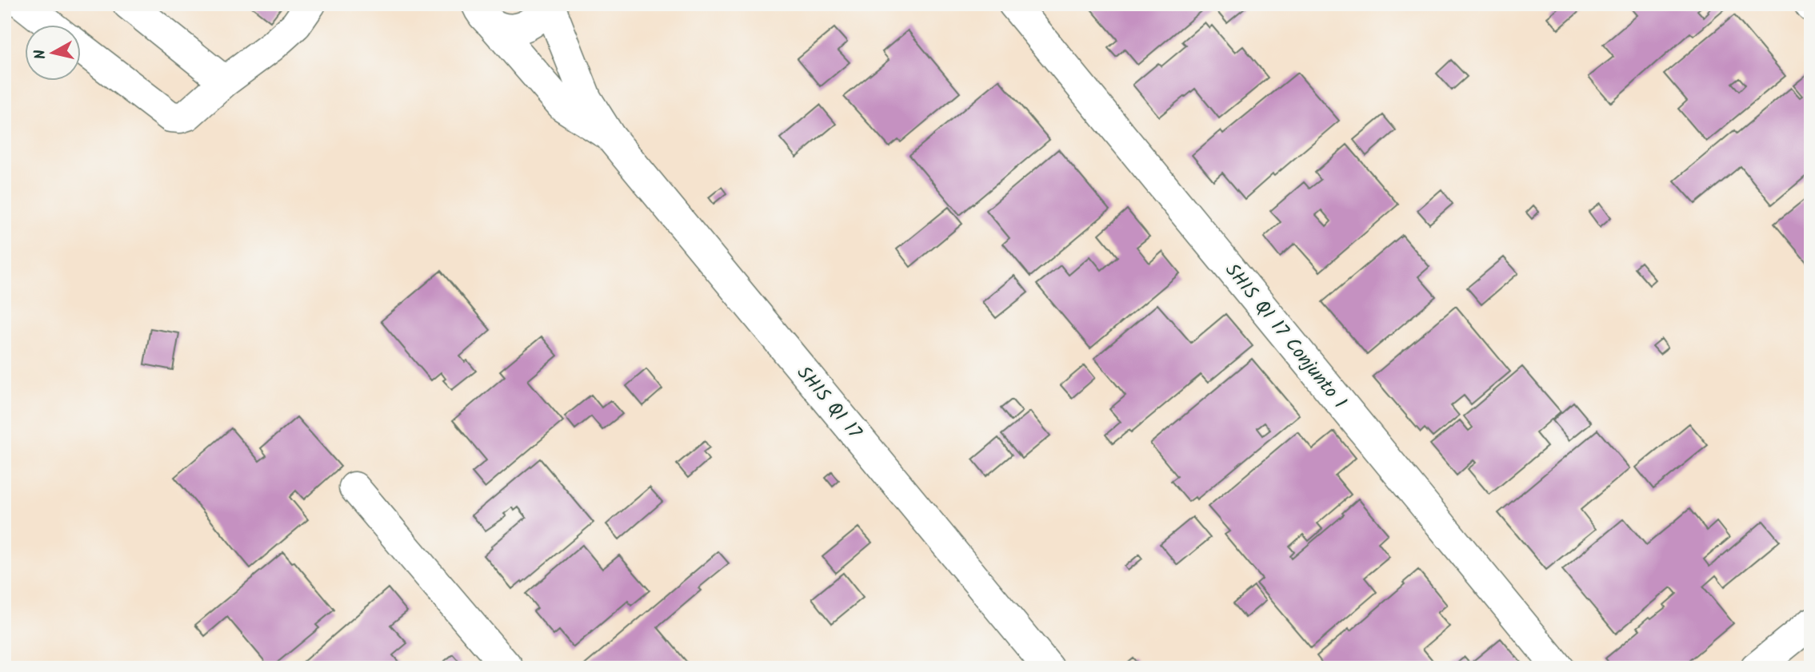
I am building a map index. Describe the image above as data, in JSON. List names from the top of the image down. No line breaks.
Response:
{"streets":{"street":["SHIS QI 17 Conjunto 1","SHIS QI 17"]},"north":"left"}
